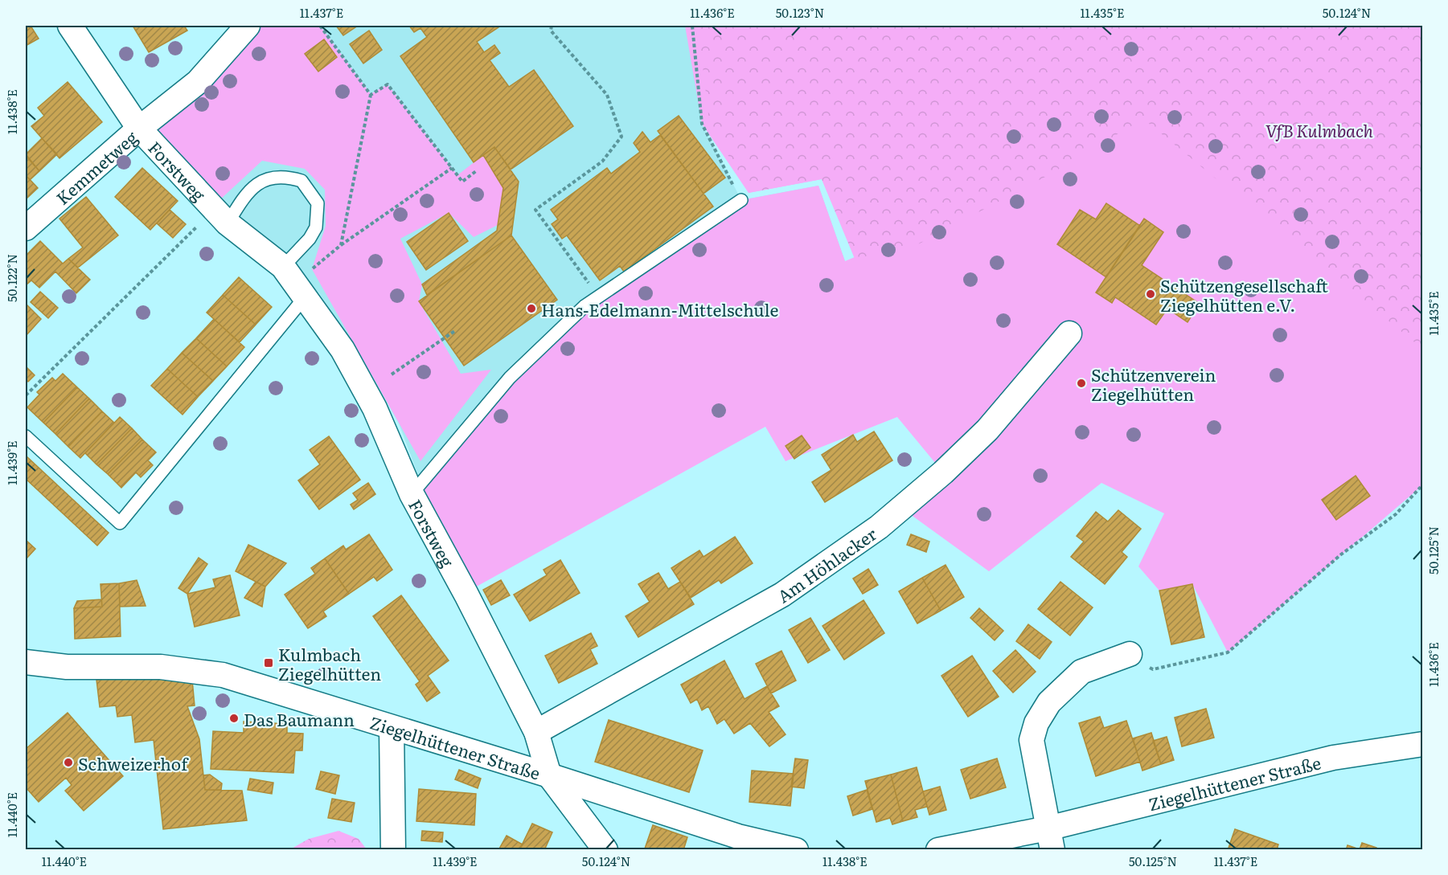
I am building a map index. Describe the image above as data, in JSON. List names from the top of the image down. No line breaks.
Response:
{"streets":{"street":["Kemmetweg","Forstweg","Am Höhlacker","Ziegelhüttener Straße"]},"crossings":[["Kemmetweg","Forstweg"],["Forstweg","Am Höhlacker"],["Forstweg","Ziegelhüttener Straße"]],"parks":["VfB Kulmbach"],"places":{"other":["Schützengesellschaft Ziegelhütten e.V.","Hans-Edelmann-Mittelschule","Schützenverein Ziegelhütten","Das Baumann","Schweizerhof"],"transit":["Kulmbach Ziegelhütten"]},"coordinates":["11.437°E","11.436°E","50.123°N","11.435°E","50.124°N","11.438°E","50.122°N","11.439°E","50.125°N","11.440°E"]}
